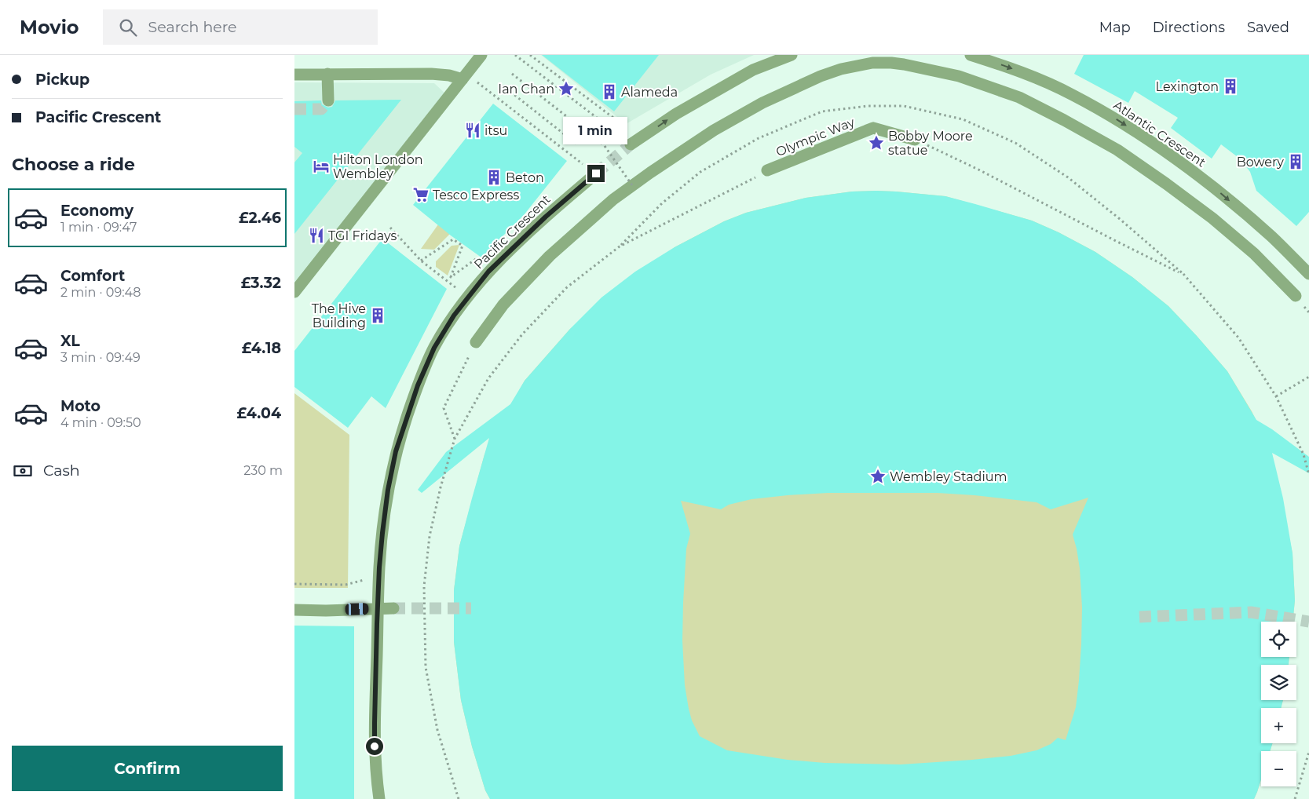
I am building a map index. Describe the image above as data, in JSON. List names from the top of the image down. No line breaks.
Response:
{"streets":{"street":["Atlantic Crescent","Olympic Way","Pacific Crescent"]},"places":{"building":["Lexington","Alameda","Bowery","Beton","The Hive Building"],"place":["Ian Chan","Bobby Moore statue","Wembley Stadium"],"restaurant":["itsu","TGI Fridays"],"hotel":["Hilton London Wembley"],"supermarket":["Tesco Express"]},"page":{"header":"Movio","search":"Search here","nav":["Map","Directions","Saved"],"banner":["Pickup","Pacific Crescent"],"bubble":"1 min","heading":"Choose a ride","list":[{"name":"Economy","note":"1 min · 09:47","value":"£2.46"},{"name":"Comfort","note":"2 min · 09:48","value":"£3.32"},{"name":"XL","note":"3 min · 09:49","value":"£4.18"},{"name":"Moto","note":"4 min · 09:50","value":"£4.04"}],"pay":["Cash","230 m"],"map_buttons":["+","−"],"buttons":"Confirm"}}
